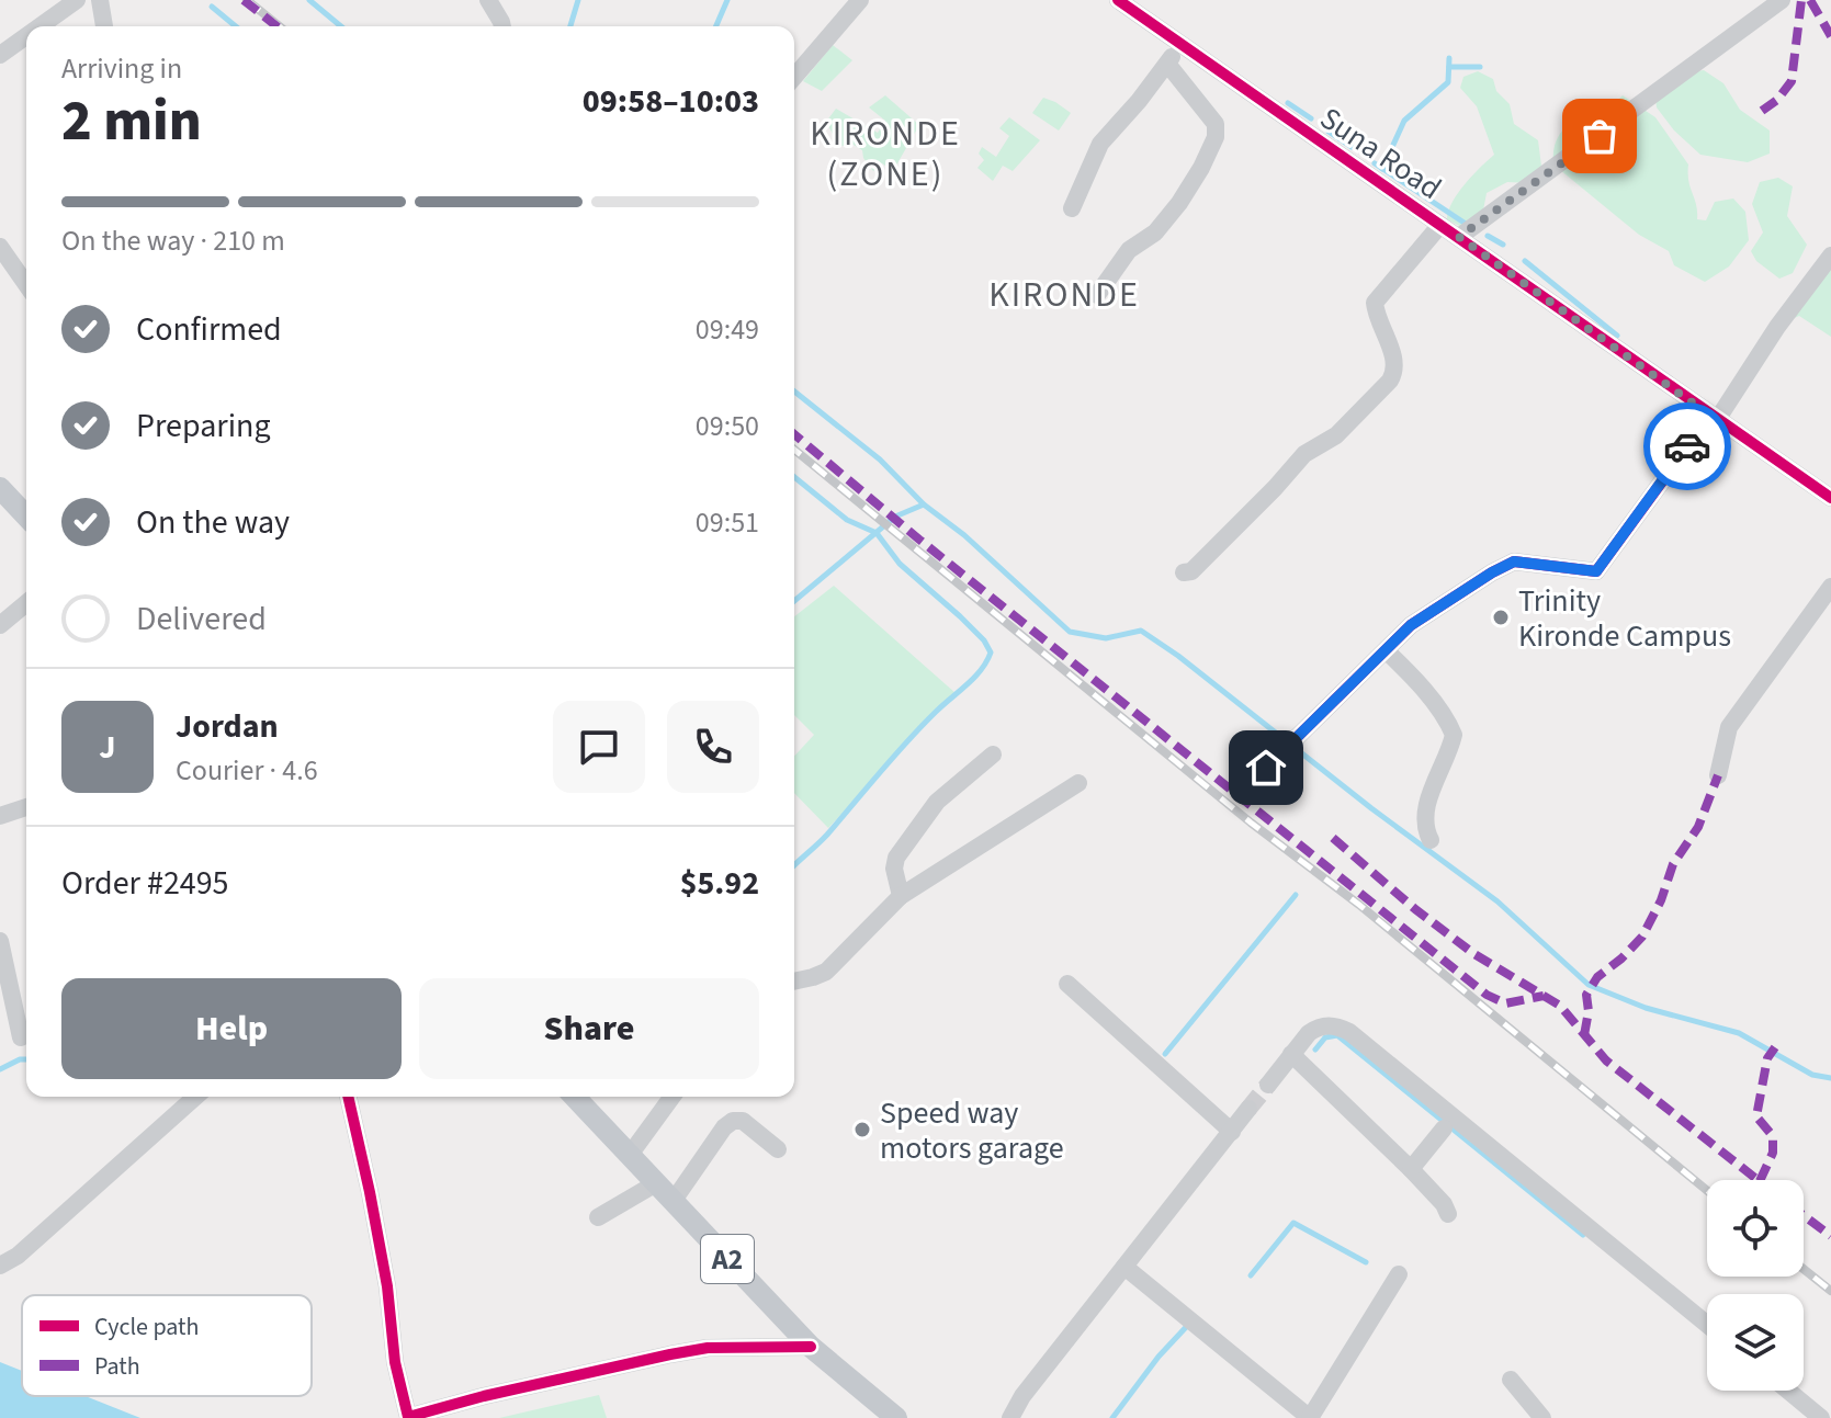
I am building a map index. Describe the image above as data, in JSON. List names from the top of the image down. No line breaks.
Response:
{"streets":{"main road":["A2"],"street":["Suna Road"]},"districts":["KIRONDE (ZONE)","KIRONDE"],"places":["Trinity Kironde Campus","Speed way motors garage"],"legend":["Cycle path","Path"],"page":{"heading":["2 min","Arriving in","09:58–10:03"],"panel":["Jordan","Courier · 4.6","Order #2495","$5.92"],"bar":"On the way · 210 m","list":[["Confirmed","09:49"],["Preparing","09:50"],["On the way","09:51"],"Delivered"],"round":"J","buttons":["Help","Share"]}}
